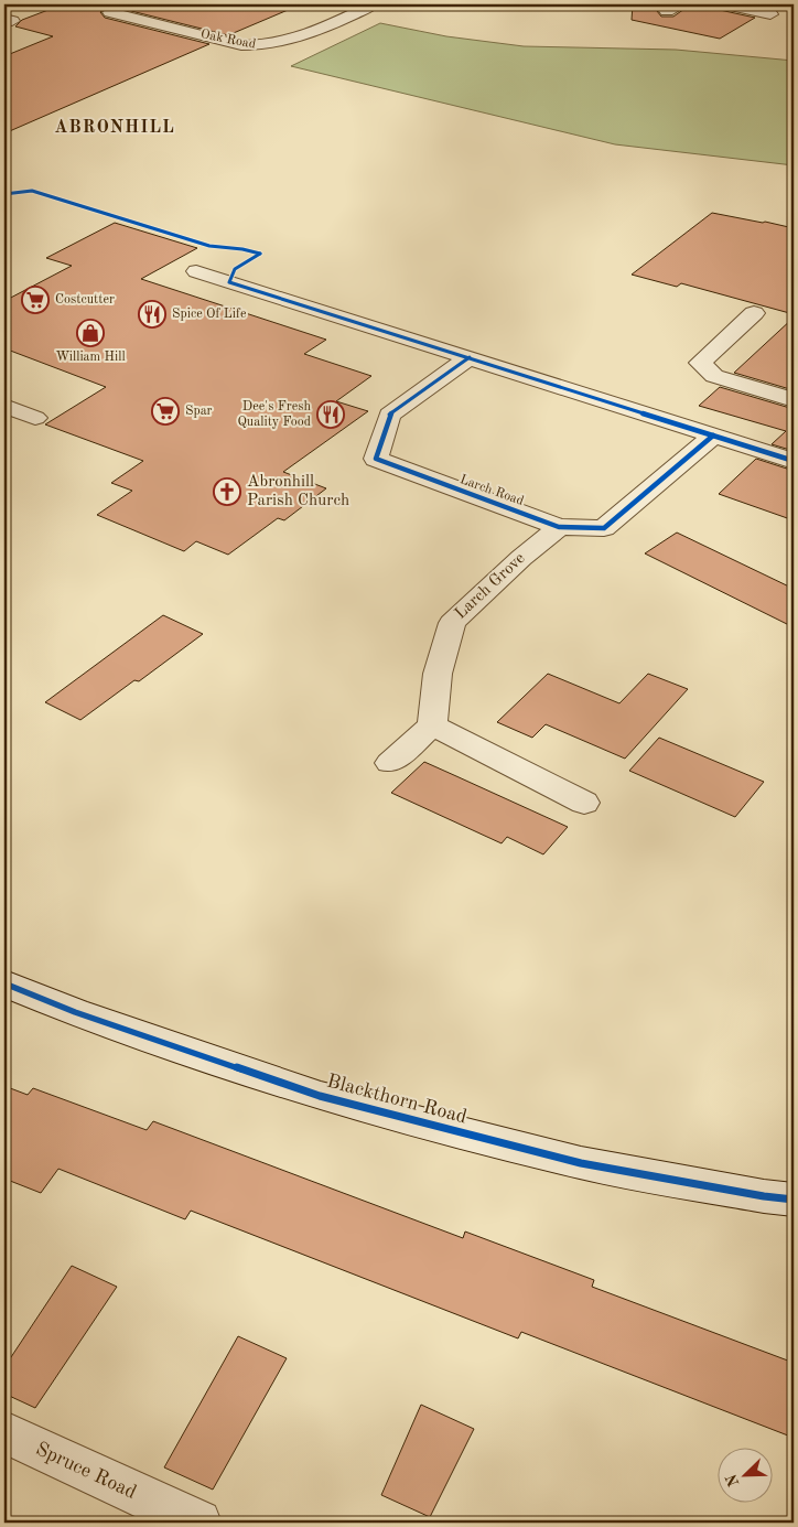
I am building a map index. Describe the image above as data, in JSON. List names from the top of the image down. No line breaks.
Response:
{"streets":{"street":["Oak Road","Larch Road","Larch Grove","Blackthorn Road","Spruce Road"]},"crossings":[["Larch Road","Larch Grove"]],"districts":["ABRONHILL"],"places":{"supermarket":["Costcutter","Spar"],"restaurant":["Spice Of Life","Dee's Fresh Quality Food"],"shop":["William Hill"],"church":["Abronhill Parish Church"]},"north":"bottom left"}
